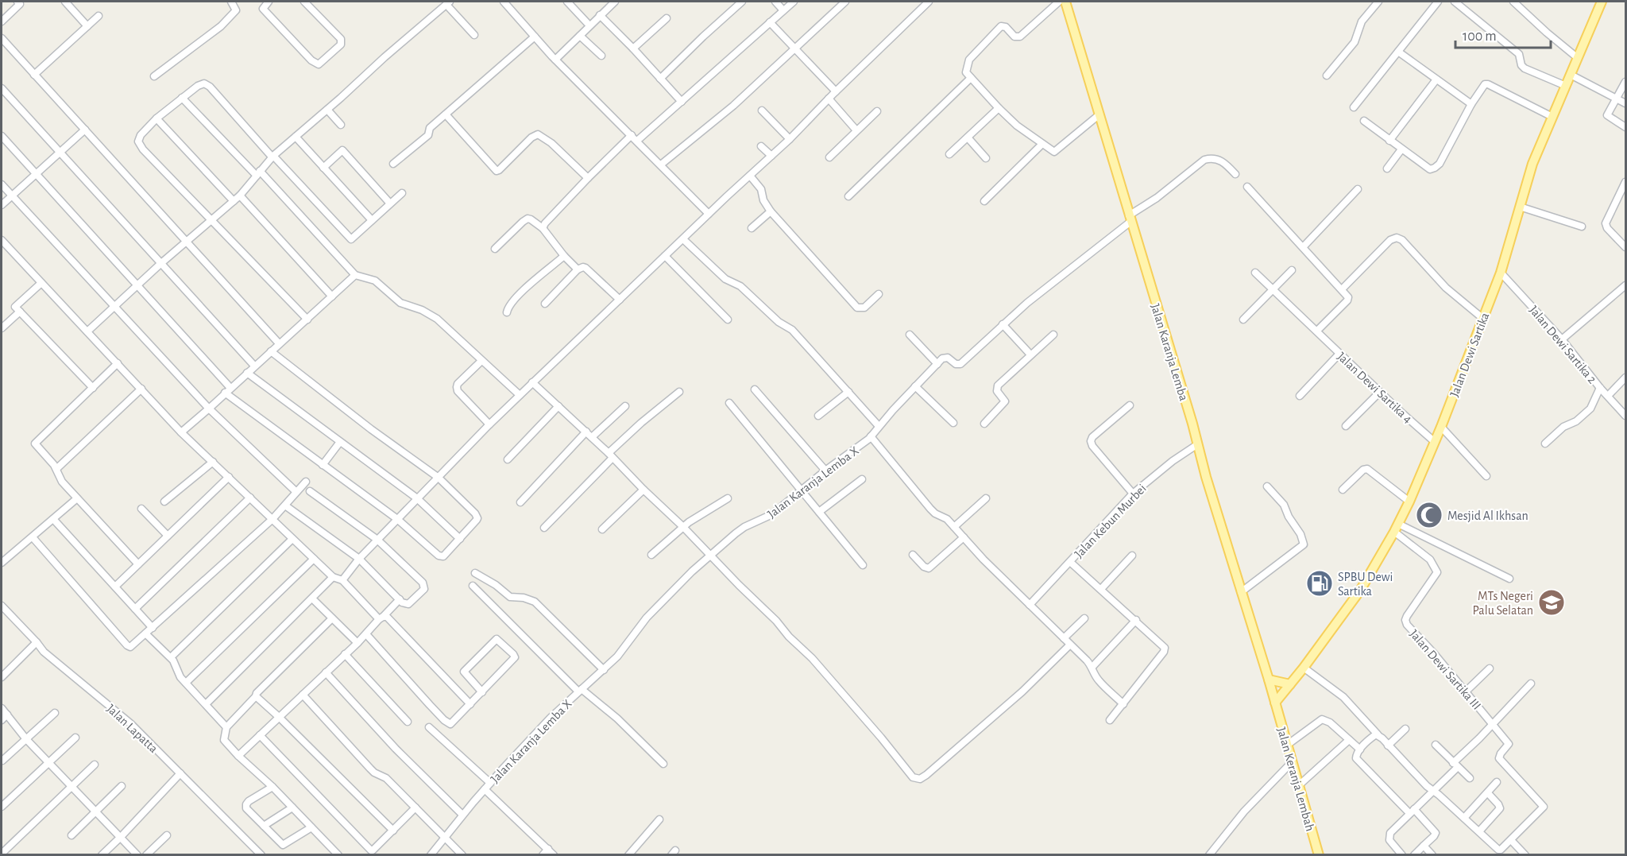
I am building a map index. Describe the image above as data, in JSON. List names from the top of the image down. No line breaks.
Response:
{"streets":{"main road":["Jalan Karanja Lemba","Jalan Dewi Sartika","Jalan Keranja Lembah"],"street":["Jalan Dewi Sartika 2","Jalan Dewi Sartika 4","Jalan Karanja Lemba X","Jalan Kebun Murbei","Jalan Dewi Sartika III","Jalan Lapatta"]},"crossings":[["Jalan Dewi Sartika 2","Jalan Dewi Sartika"],["Jalan Karanja Lemba","Jalan Dewi Sartika"],["Jalan Karanja Lemba","Jalan Kebun Murbei"],["Jalan Karanja Lemba","Jalan Keranja Lembah"],["Jalan Dewi Sartika","Jalan Dewi Sartika 4"],["Jalan Dewi Sartika","Jalan Dewi Sartika III"],["Jalan Dewi Sartika","Jalan Keranja Lembah"]],"places":{"mosque":["Mesjid Al Ikhsan"],"fuel station":["SPBU Dewi Sartika"],"school or university":["MTs Negeri Palu Selatan"]},"scale_bar":"100 m"}
